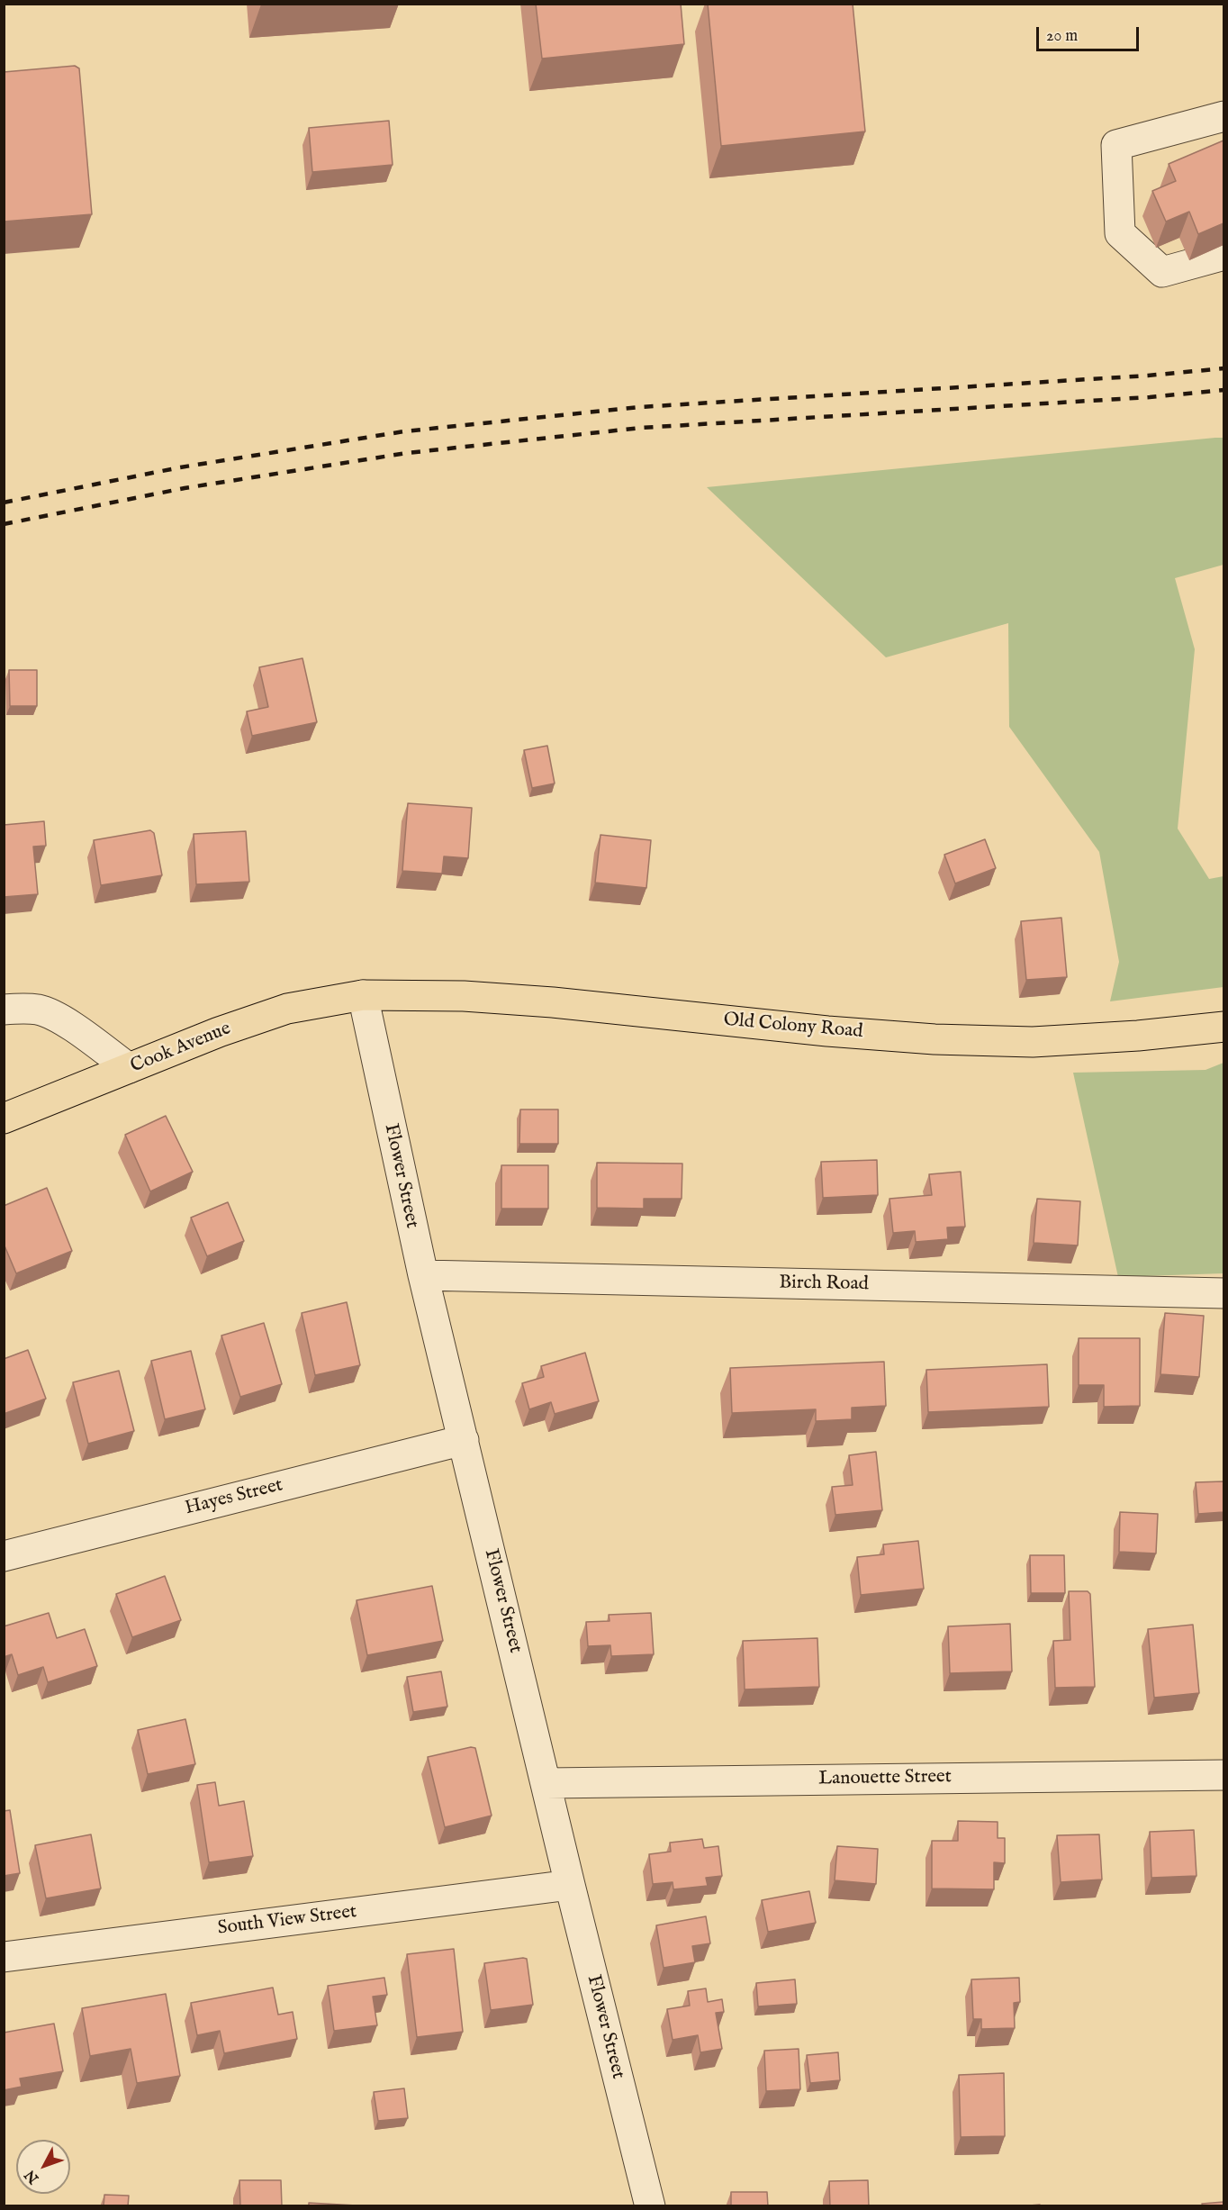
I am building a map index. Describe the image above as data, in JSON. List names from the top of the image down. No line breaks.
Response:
{"streets":{"main road":["Old Colony Road","Cook Avenue"],"street":["Flower Street","Birch Road","Hayes Street","Lanouette Street","South View Street"]},"crossings":[["Old Colony Road","Cook Avenue"],["Old Colony Road","Flower Street"],["Cook Avenue","Flower Street"],["Flower Street","Birch Road"],["Flower Street","Hayes Street"],["Flower Street","Lanouette Street"],["Flower Street","South View Street"]],"scale_bar":"20 m","north":"bottom left"}
